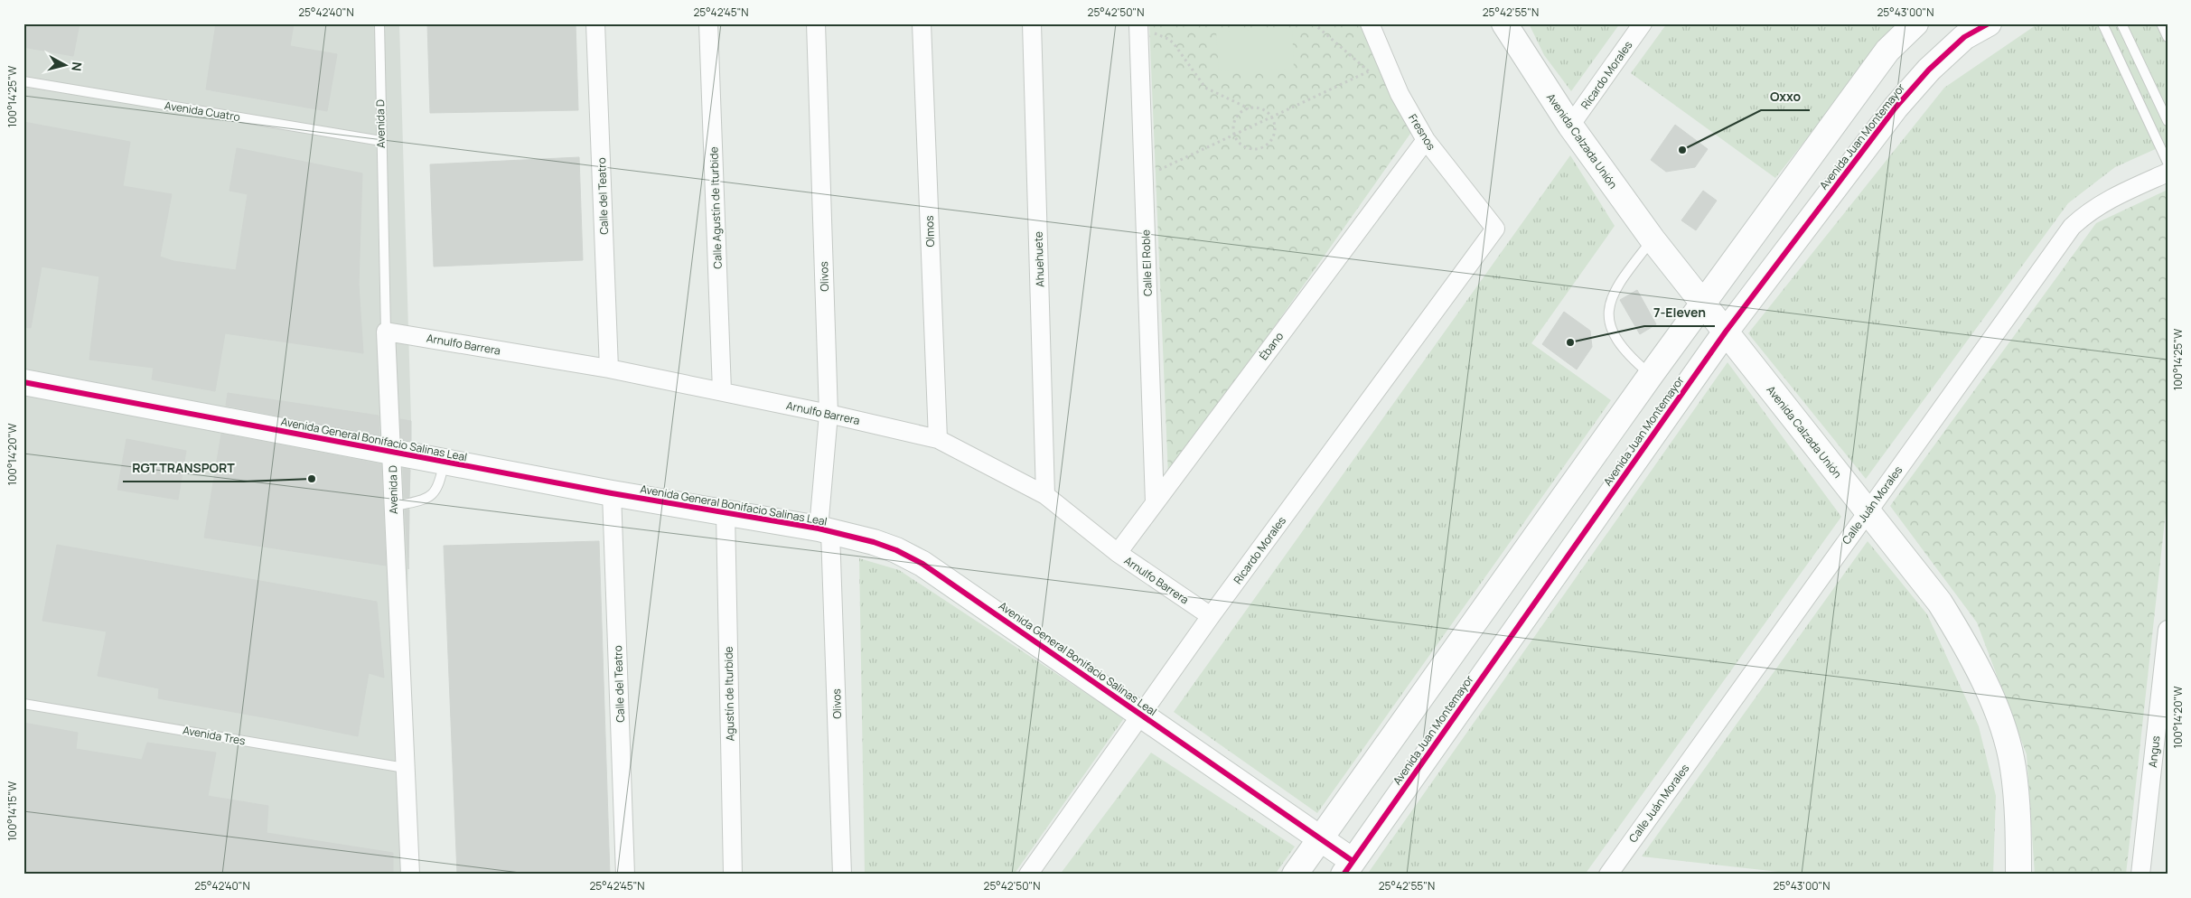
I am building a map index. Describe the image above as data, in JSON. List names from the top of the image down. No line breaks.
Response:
{"streets":{"street":["Ricardo Morales","Avenida D","Fresnos","Avenida Juan Montemayor","Avenida Calzada Unión","Calle del Teatro","Calle Agustín de Iturbide","Olmos","Ahuehuete","Calle El Roble","Olivos","Arnulfo Barrera","Ébano","Avenida General Bonifacio Salinas Leal","Calle Juán Morales","Agustín de Iturbide","Angus"],"lane":["Avenida Cuatro","Avenida Tres"]},"crossings":[["Ricardo Morales","Fresnos"],["Ricardo Morales","Avenida Calzada Unión"],["Ricardo Morales","Arnulfo Barrera"],["Ricardo Morales","Avenida General Bonifacio Salinas Leal"],["Avenida Cuatro","Avenida D"],["Avenida D","Arnulfo Barrera"],["Avenida D","Avenida General Bonifacio Salinas Leal"],["Avenida D","Avenida Tres"],["Fresnos","Ébano"],["Avenida Juan Montemayor","Avenida Calzada Unión"],["Avenida Juan Montemayor","Avenida General Bonifacio Salinas Leal"],["Avenida Calzada Unión","Calle Juán Morales"],["Calle del Teatro","Arnulfo Barrera"],["Calle del Teatro","Avenida General Bonifacio Salinas Leal"],["Calle Agustín de Iturbide","Arnulfo Barrera"],["Olmos","Arnulfo Barrera"],["Ahuehuete","Arnulfo Barrera"],["Calle El Roble","Ébano"],["Olivos","Arnulfo Barrera"],["Olivos","Avenida General Bonifacio Salinas Leal"],["Arnulfo Barrera","Ébano"],["Avenida General Bonifacio Salinas Leal","Agustín de Iturbide"]],"places":["Oxxo","7-Eleven","RGT TRANSPORT"],"north":"right","coordinates":["25°42'40\"N","25°42'45\"N","25°42'50\"N","25°42'55\"N","25°43'00\"N","100°14'25\"W","100°14'20\"W","100°14'15\"W"]}
